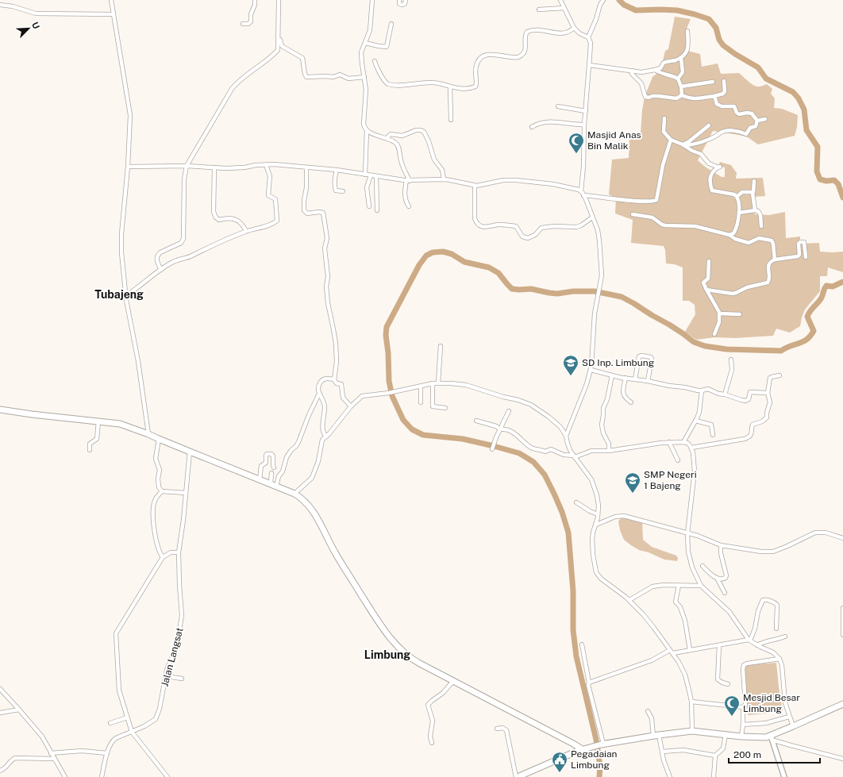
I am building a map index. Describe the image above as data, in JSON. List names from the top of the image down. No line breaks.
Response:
{"streets":{"street":["Jalan Langsat"]},"districts":["Tubajeng","Limbung"],"places":{"mosque":["Masjid Anas Bin Malik","Mesjid Besar Limbung"],"school or university":["SD Inp. Limbung","SMP Negeri 1 Bajeng"],"public building":["Pegadaian Limbung"]},"scale_bar":"200 m","north":"top right"}
